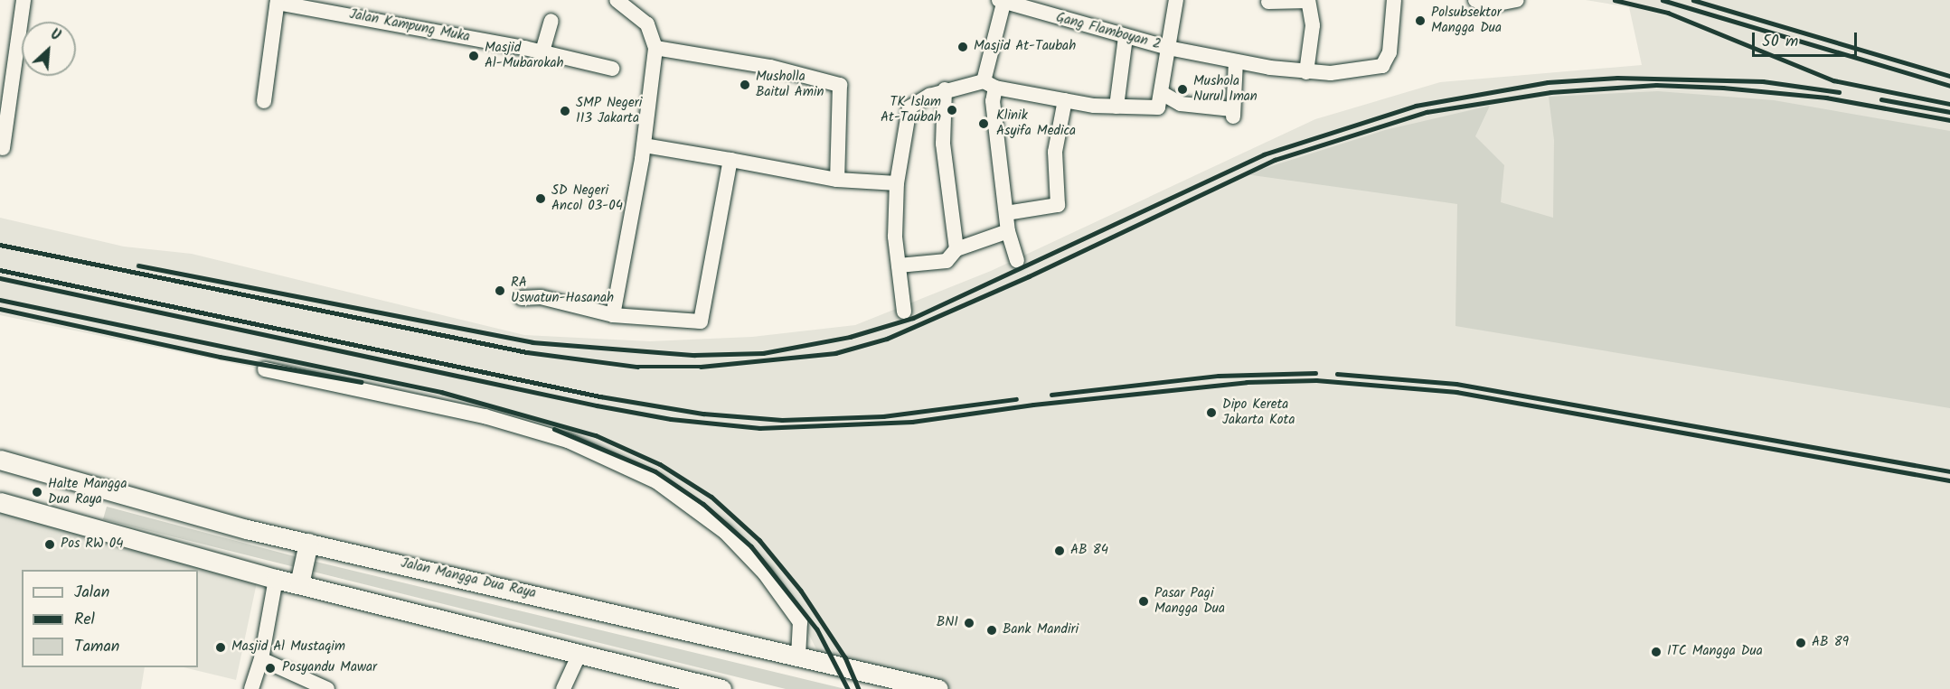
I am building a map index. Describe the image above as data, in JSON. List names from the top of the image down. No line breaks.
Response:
{"streets":{"main road":["Jalan Mangga Dua Raya"],"street":["Jalan Kampung Muka","Gang Flamboyan 2"]},"places":["Polsubsektor Mangga Dua","Masjid At-Taubah","Masjid Al-Mubarokah","Musholla Baitul Amin","Mushola Nurul Iman","TK Islam At-Taubah","SMP Negeri 113 Jakarta","Klinik Asyifa Medica","SD Negeri Ancol 03-04","RA Uswatun-Hasanah","Dipo Kereta Jakarta Kota","Halte Mangga Dua Raya","Pos RW 04","AB 84","Pasar Pagi Mangga Dua","BNI","Bank Mandiri","AB 89","Masjid Al Mustaqim","ITC Mangga Dua","Posyandu Mawar"],"legend":["Jalan","Rel","Taman"],"scale_bar":"50 m","north":"top right"}
